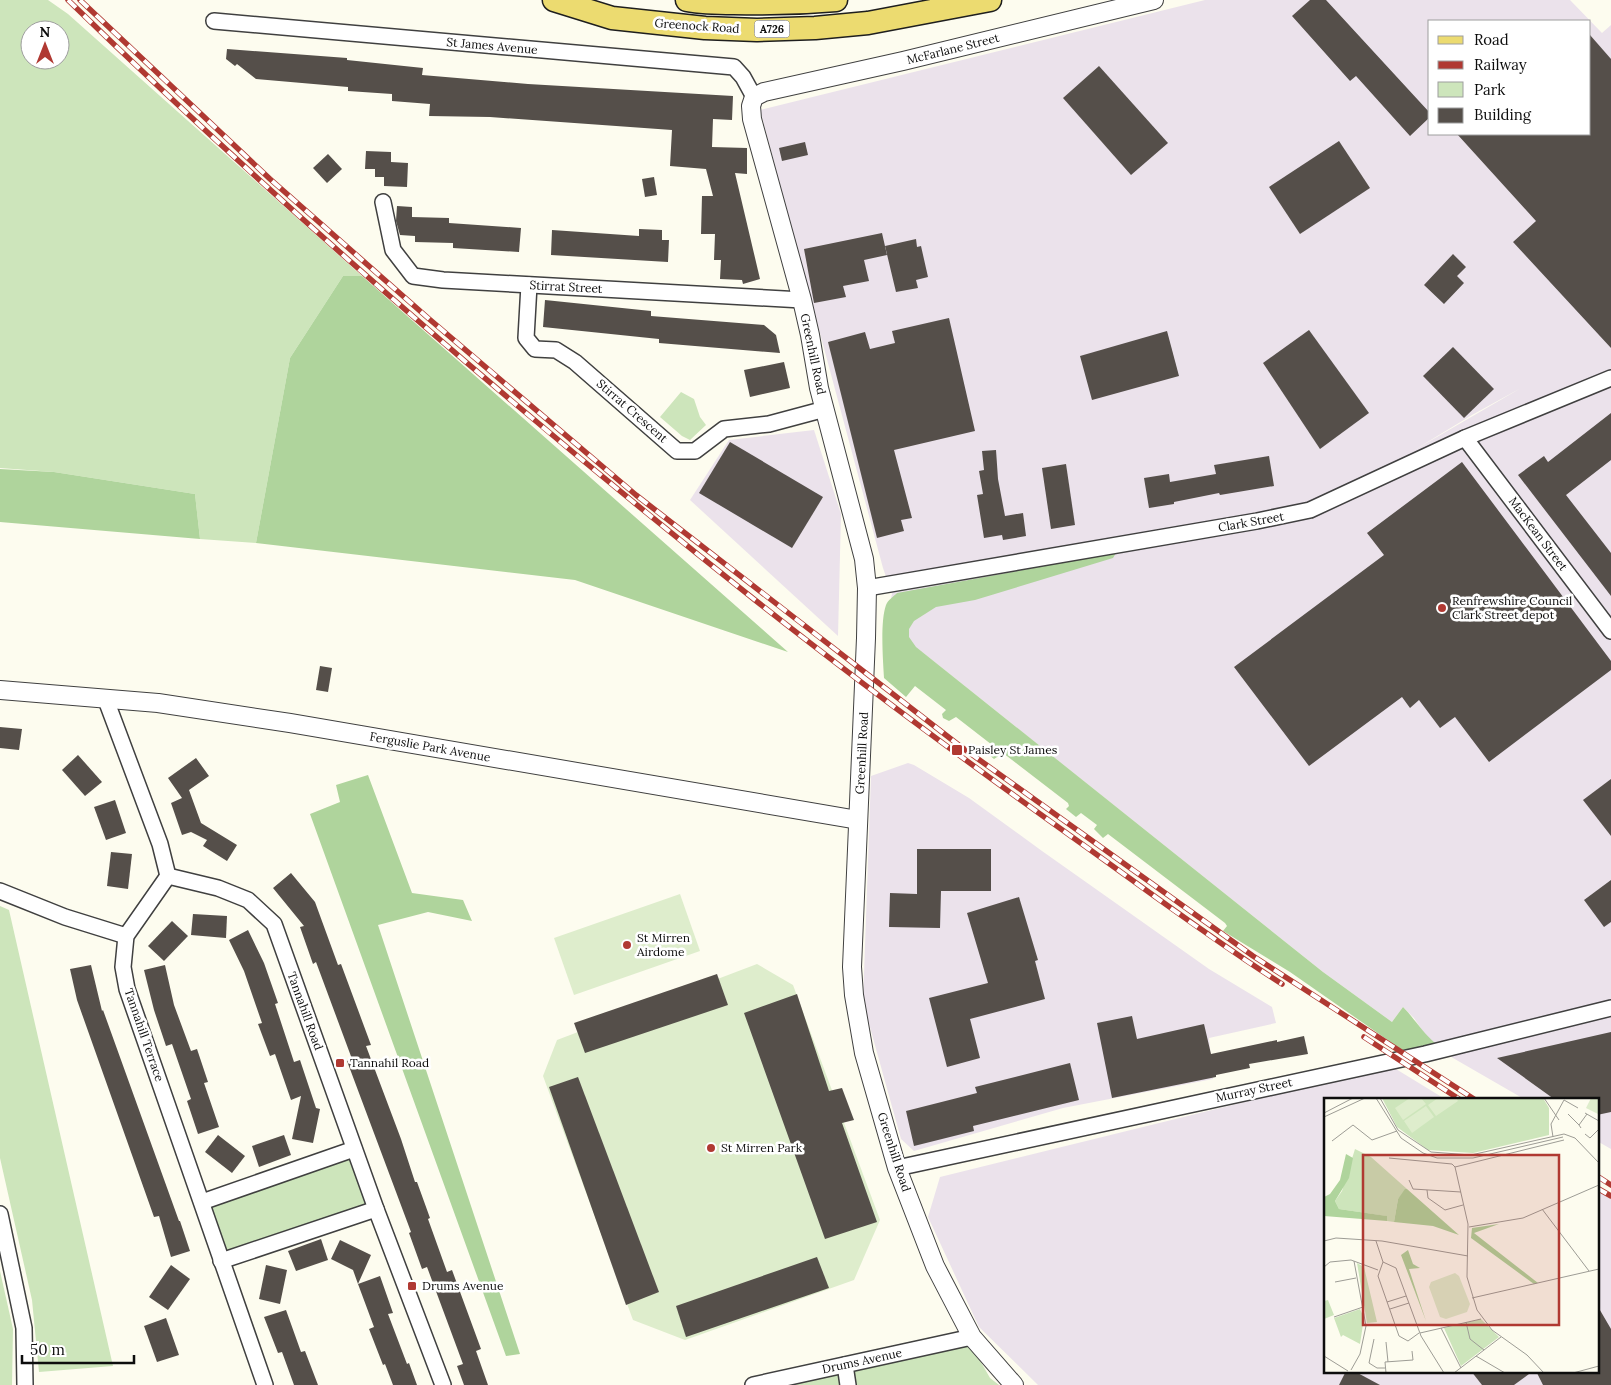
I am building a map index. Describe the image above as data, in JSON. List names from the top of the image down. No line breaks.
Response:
{"streets":{"main road":["Greenock Road","A726"],"street":["St James Avenue","McFarlane Street","Stirrat Street","Greenhill Road","Stirrat Crescent","Clark Street","MacKean Street","Ferguslie Park Avenue","Tannahill Road","Tannahill Terrace","Murray Street","Drums Avenue"]},"crossings":[["St James Avenue","McFarlane Street"],["St James Avenue","Greenhill Road"],["McFarlane Street","Greenhill Road"],["Stirrat Street","Greenhill Road"],["Stirrat Street","Stirrat Crescent"],["Greenhill Road","Stirrat Crescent"],["Greenhill Road","Clark Street"],["Greenhill Road","Ferguslie Park Avenue"],["Greenhill Road","Murray Street"],["Greenhill Road","Drums Avenue"],["Clark Street","MacKean Street"],["Tannahill Road","Tannahill Terrace"]],"places":{"other":["Renfrewshire Council Clark Street depot","St Mirren Airdome","St Mirren Park"],"transit":["Paisley St James","Tannahil Road","Drums Avenue"]},"legend":["Road","Railway","Park","Building"],"scale_bar":"50 m","north":"top"}
